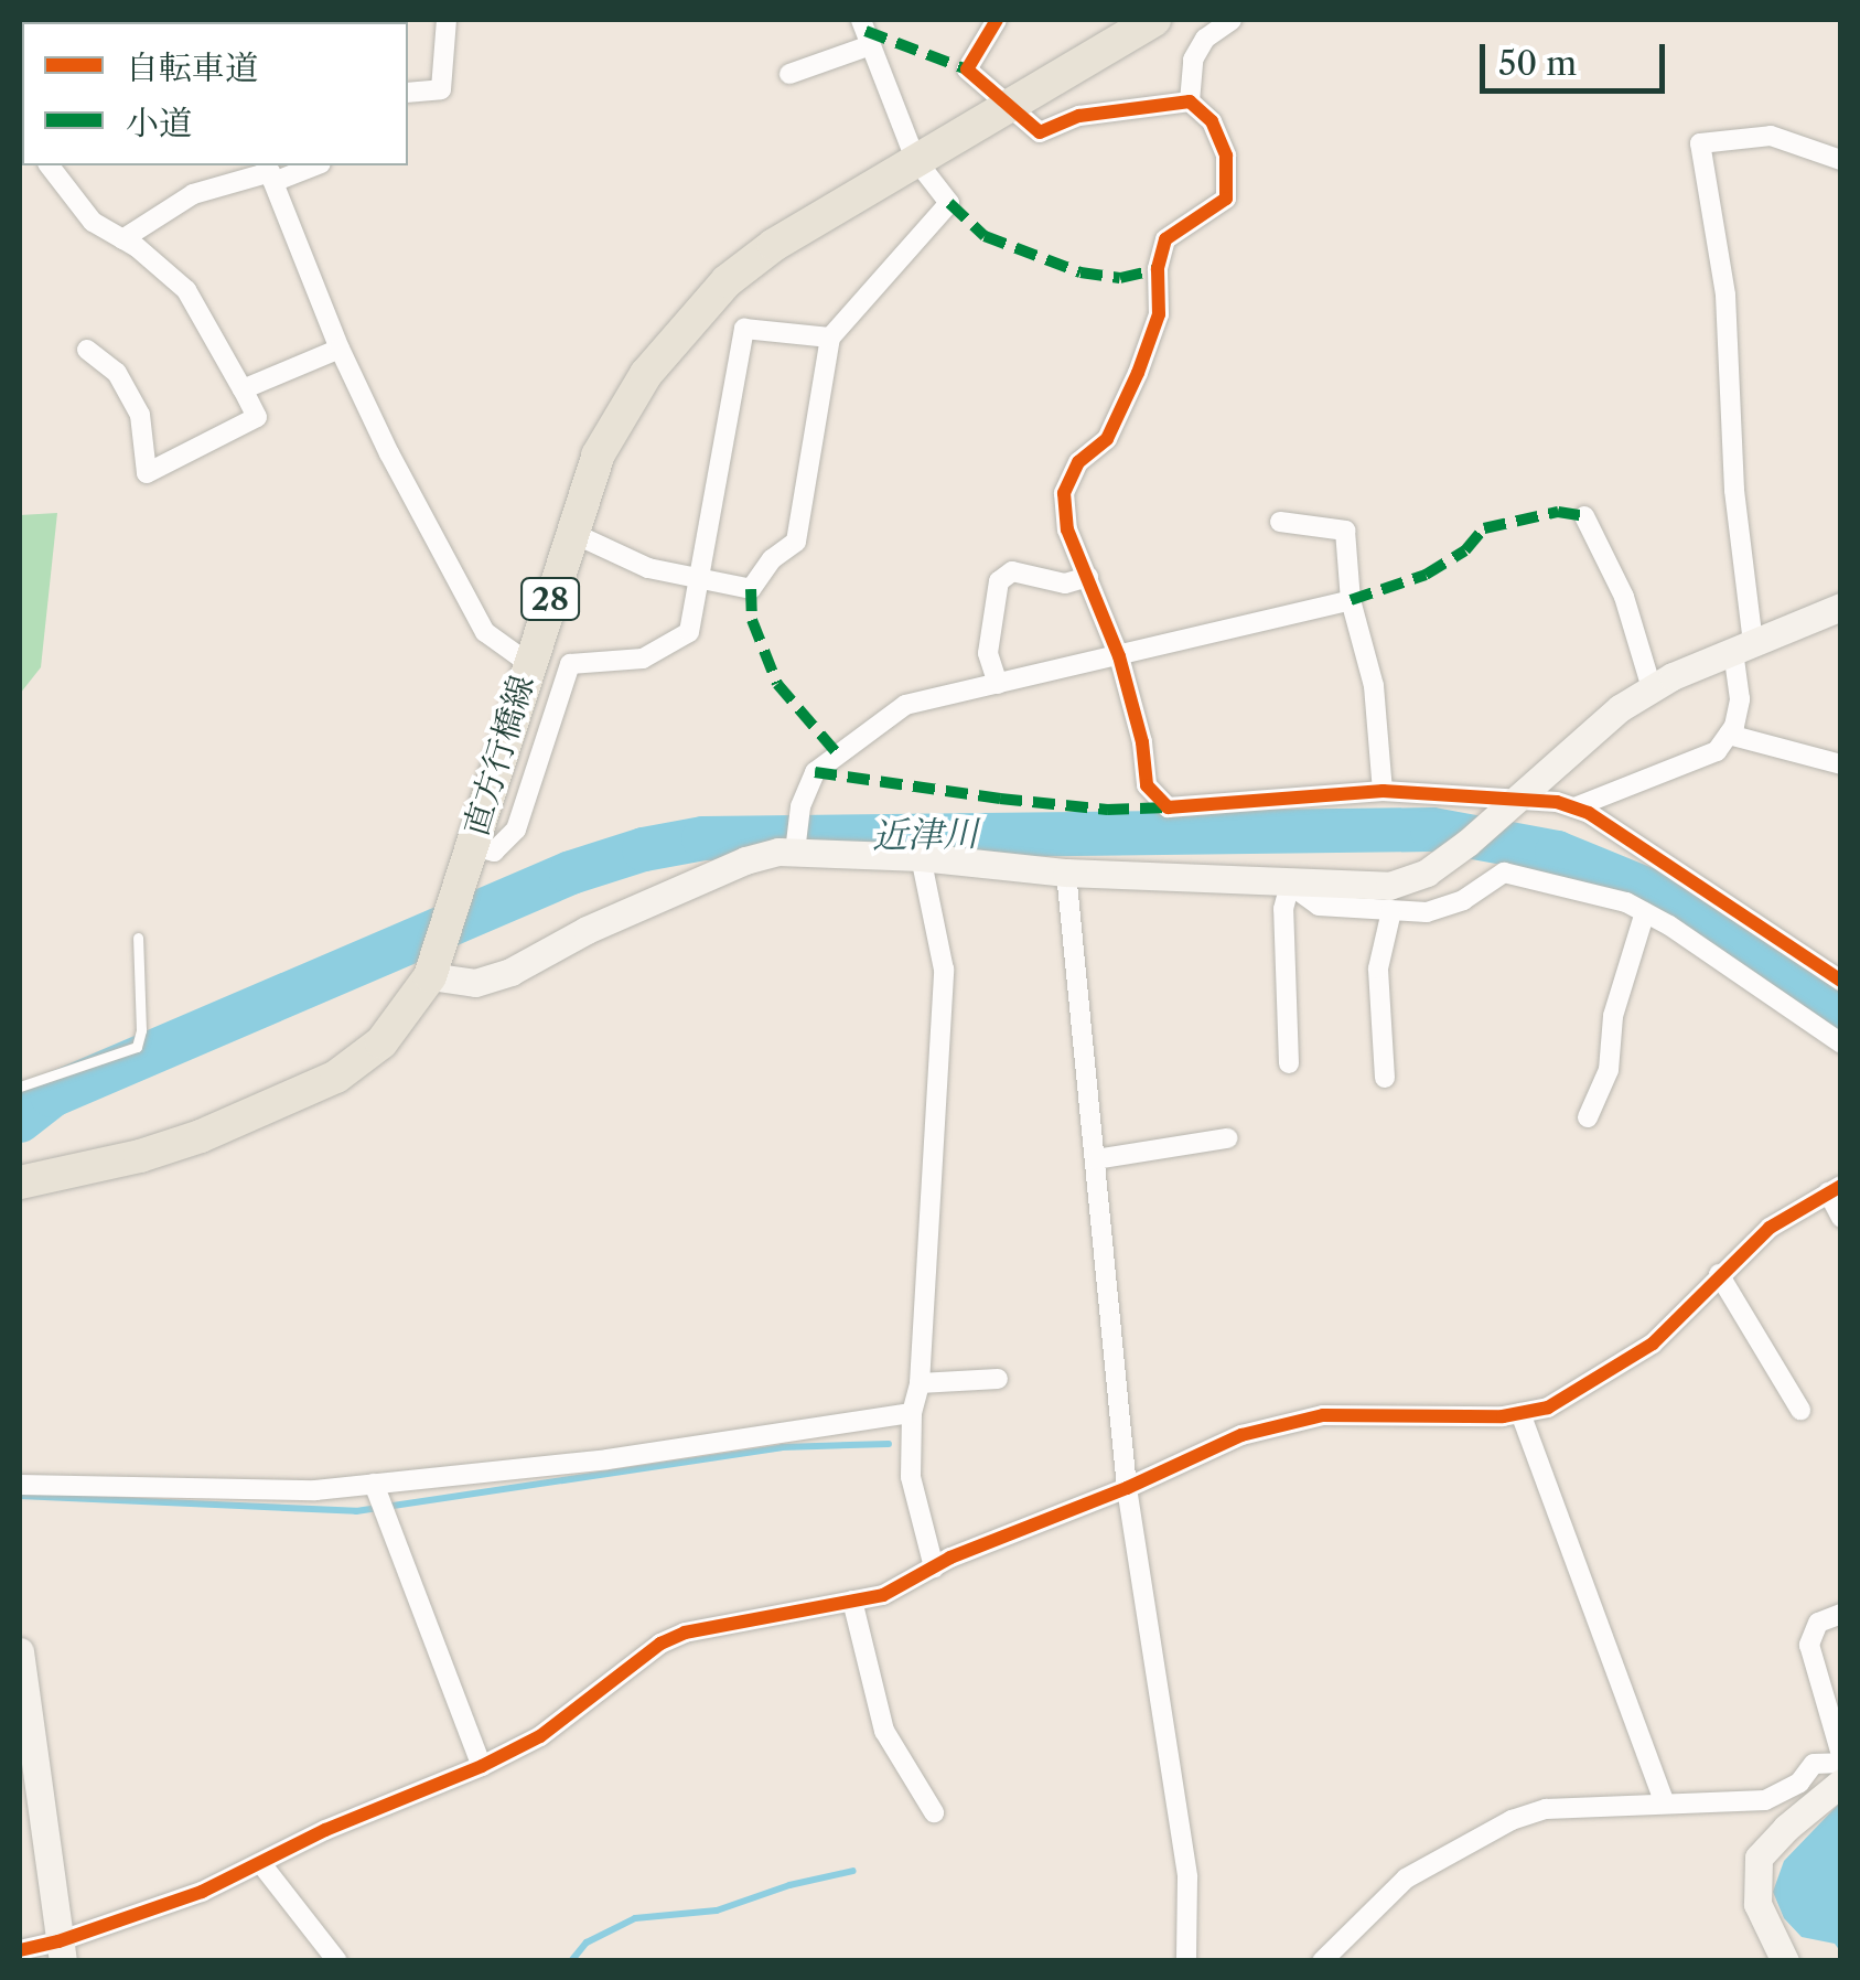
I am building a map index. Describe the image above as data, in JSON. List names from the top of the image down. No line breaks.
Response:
{"streets":{"main road":["28","直方行橋線"]},"water":["近津川"],"legend":["自転車道","小道"],"scale_bar":"50 m"}
